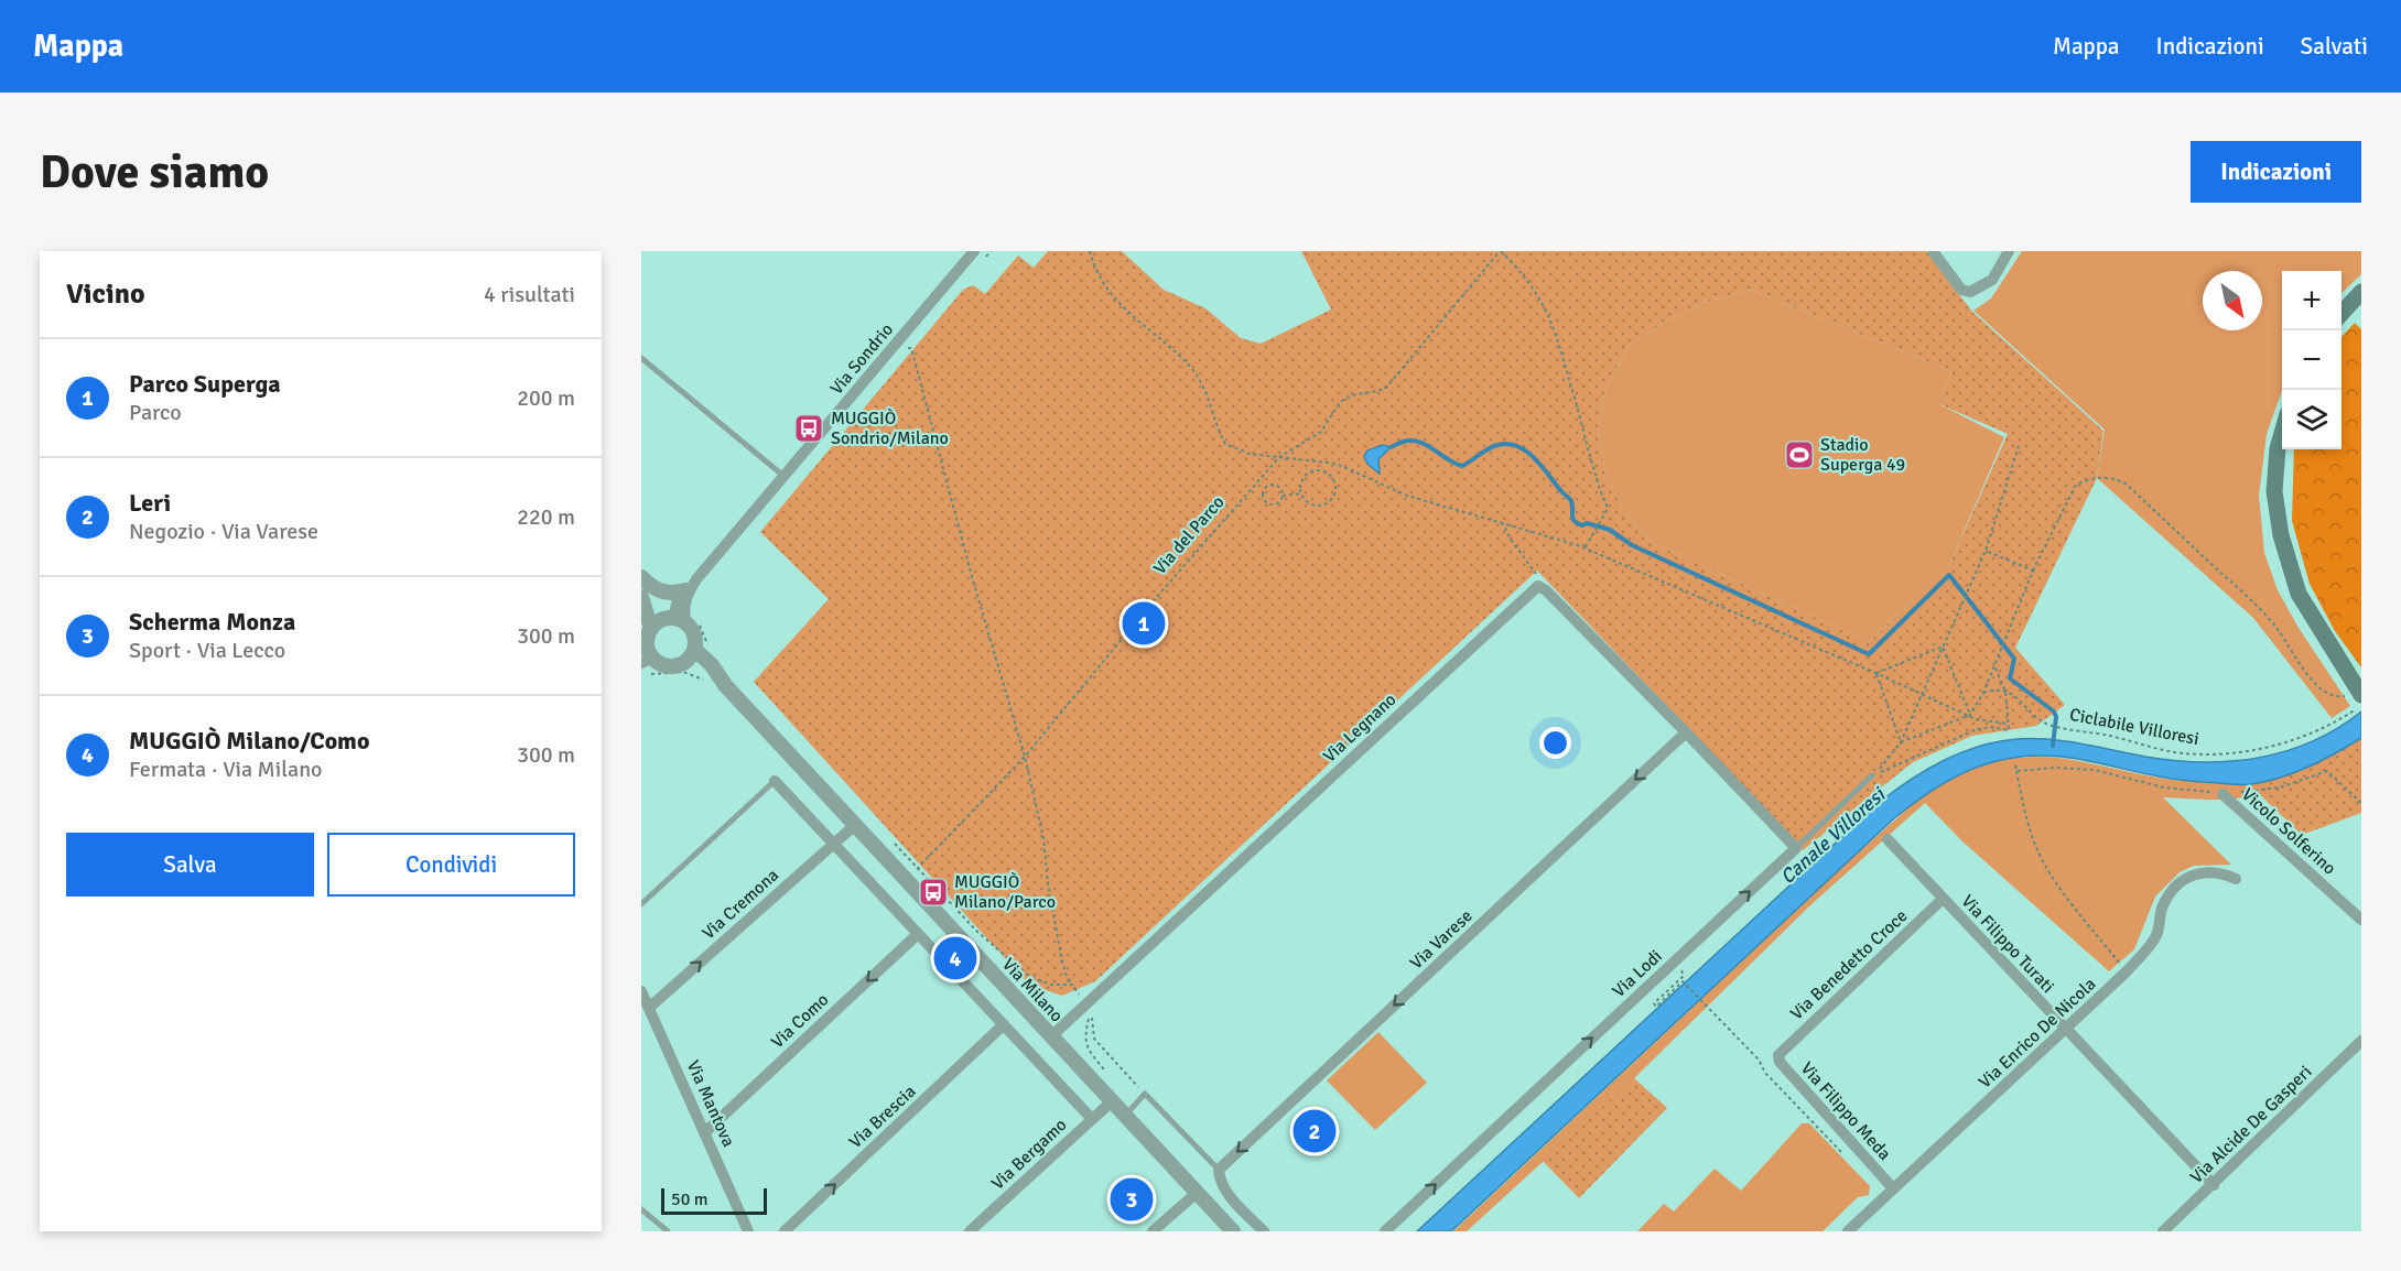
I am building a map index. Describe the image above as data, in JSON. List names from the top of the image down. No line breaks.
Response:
{"streets":{"street":["Via Sondrio","Via Legnano","Vicolo Solferino","Via Cremona","Via Varese","Via Filippo Turati","Via Benedetto Croce","Via Lodi","Via Milano","Via Como","Via Enrico De Nicola","Via Mantova","Via Filippo Meda","Via Brescia","Via Alcide De Gasperi","Via Bergamo"],"path":["Via del Parco","Ciclabile Villoresi"]},"crossings":[["Via Legnano","Via Milano"],["Via Cremona","Via Milano"],["Via Cremona","Via Mantova"],["Via Filippo Turati","Via Benedetto Croce"],["Via Filippo Turati","Via Enrico De Nicola"],["Via Filippo Turati","Via Alcide De Gasperi"],["Via Benedetto Croce","Via Filippo Meda"],["Via Milano","Via Bergamo"],["Via Como","Via Mantova"],["Via Enrico De Nicola","Via Filippo Meda"]],"one_way":["Via Cremona","Via Varese","Via Lodi","Via Como","Via Brescia"],"water":["Canale Villoresi"],"places":{"bus stop":["MUGGIÒ Sondrio/Milano","MUGGIÒ Milano/Parco"],"sports":["Stadio Superga 49"]},"scale_bar":"50 m","north":"bottom right","page":{"header":"Mappa","nav":["Mappa","Indicazioni","Salvati"],"buttons":["Indicazioni",["Salva","Condividi"]],"title":"Dove siamo","heading":["Vicino","4 risultati"],"map_buttons":["+","−"],"list":[{"mark":"1","name":"Parco Superga","note":"Parco","value":"200 m"},{"mark":"2","name":"Leri","note":"Negozio · Via Varese","value":"220 m"},{"mark":"3","name":"Scherma Monza","note":"Sport · Via Lecco","value":"300 m"},{"mark":"4","name":"MUGGIÒ Milano/Como","note":"Fermata · Via Milano","value":"300 m"}],"pins":["1","4","2","3"],"scale":"50 m"}}
